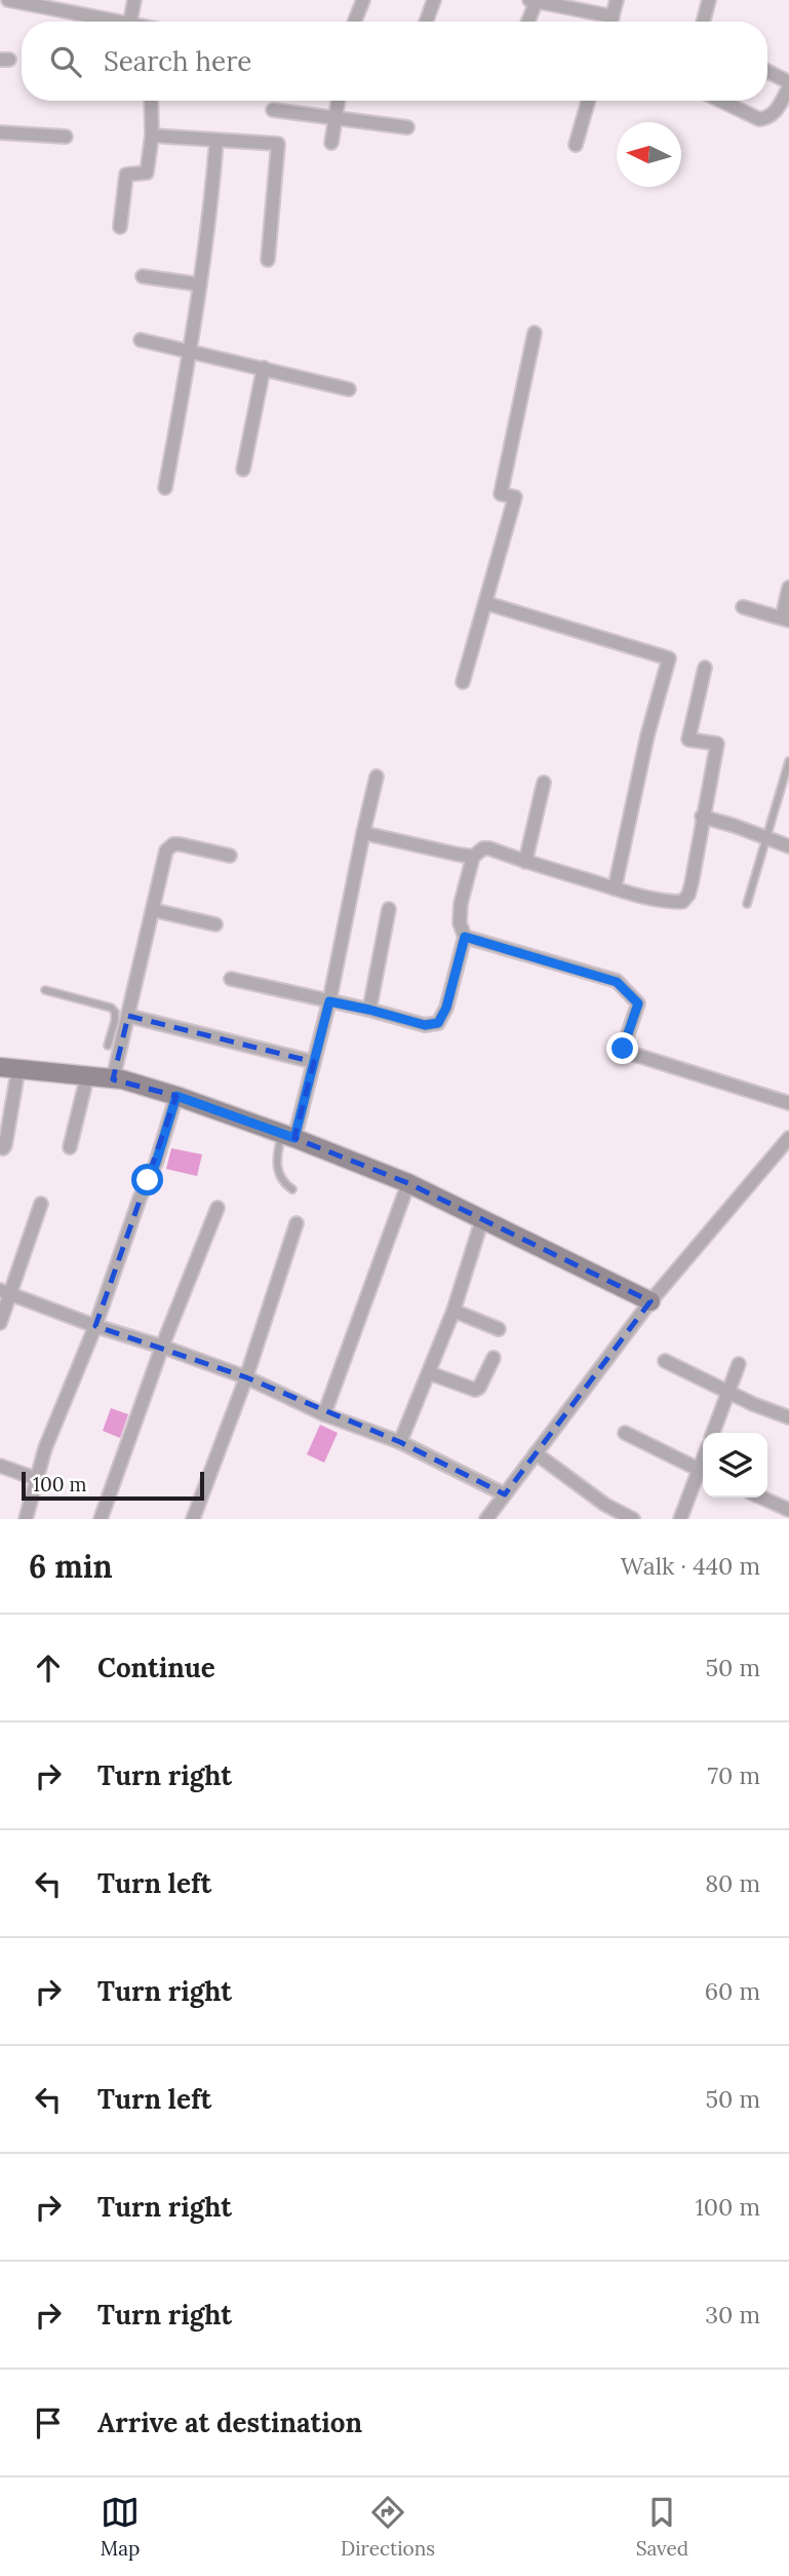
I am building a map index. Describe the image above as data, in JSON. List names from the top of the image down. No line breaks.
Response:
{"scale_bar":"100 m","north":"left","page":{"search":"Search here","scale":"100 m","heading":["6 min","Walk · 440 m"],"list":[["Continue","50 m"],["Turn right","70 m"],["Turn left","80 m"],["Turn right","60 m"],["Turn left","50 m"],["Turn right","100 m"],["Turn right","30 m"],"Arrive at destination"],"nav":["Map","Directions","Saved"]}}
